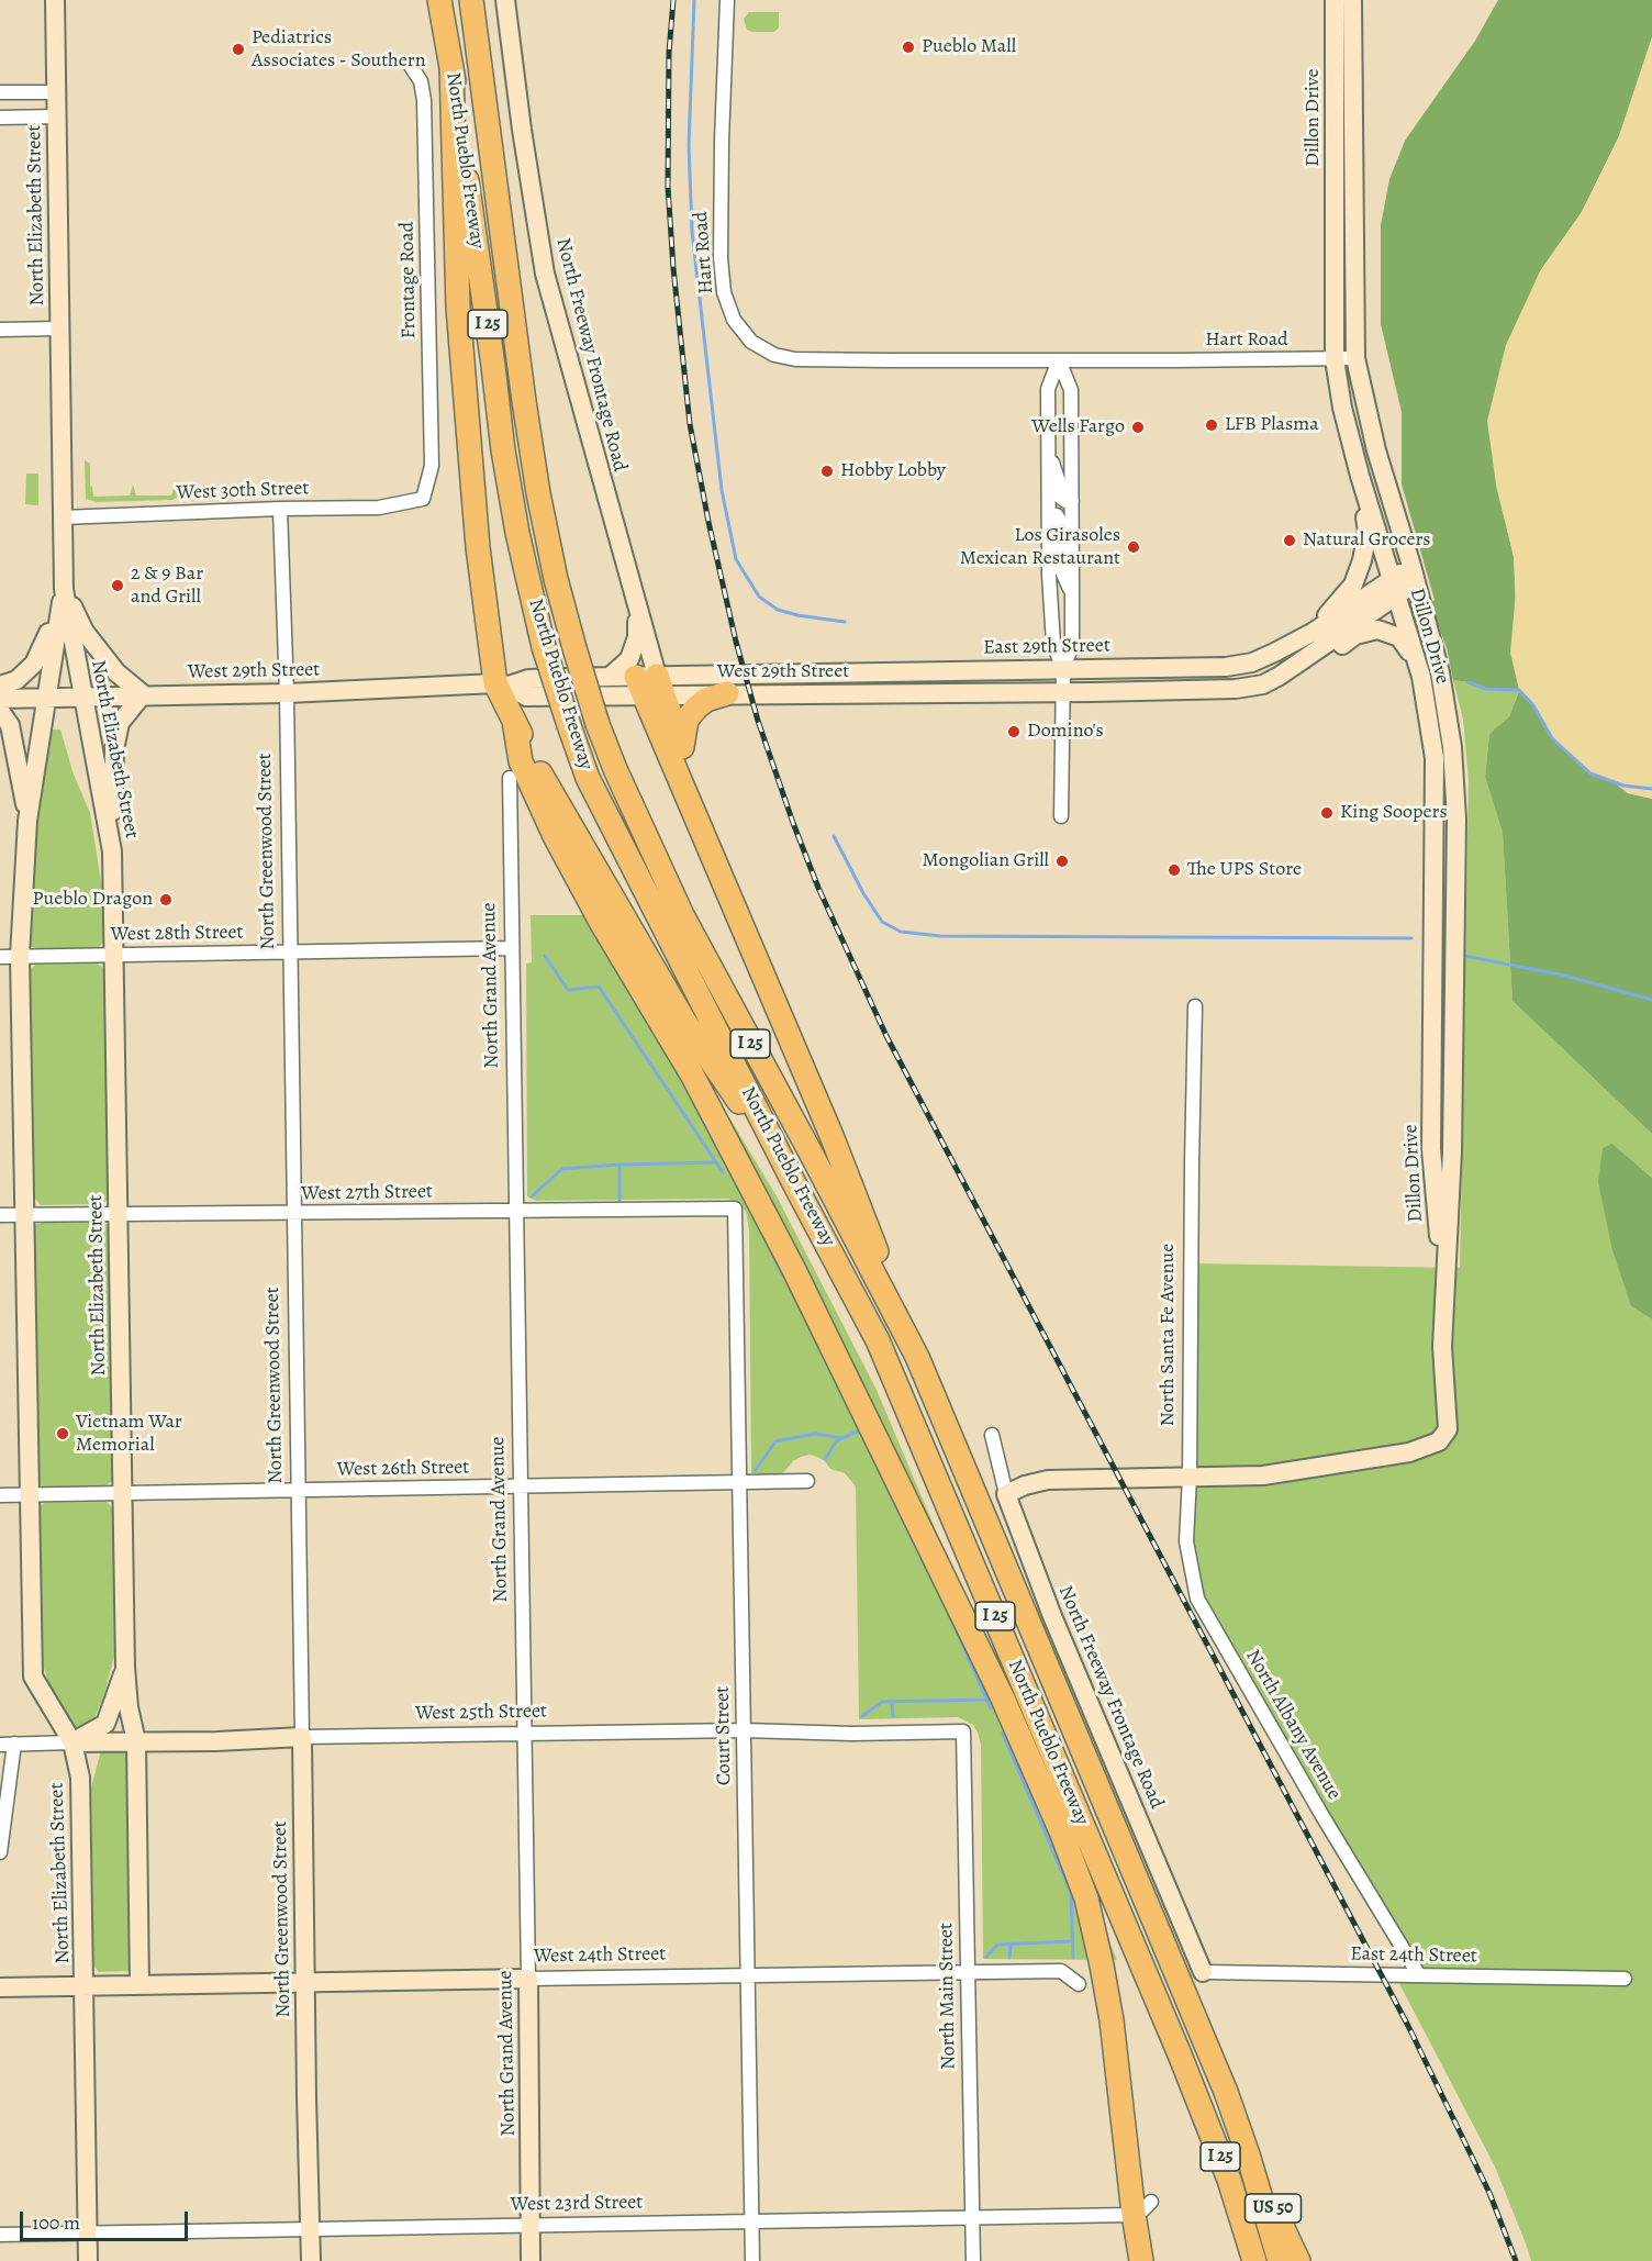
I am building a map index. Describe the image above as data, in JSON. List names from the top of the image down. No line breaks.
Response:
{"streets":{"highway":["North Pueblo Freeway","I 25","US 50"],"main road":["Dillon Drive","North Elizabeth Street","North Freeway Frontage Road","East 29th Street","West 29th Street","North Greenwood Street","North Grand Avenue","West 25th Street","West 24th Street"],"street":["Hart Road","Frontage Road","West 30th Street","West 28th Street","West 27th Street","North Santa Fe Avenue","West 26th Street","North Albany Avenue","Court Street","East 24th Street","North Main Street","West 23rd Street"]},"crossings":[["Dillon Drive","Hart Road"],["Dillon Drive","East 29th Street"],["Dillon Drive","North Santa Fe Avenue"],["Dillon Drive","North Albany Avenue"],["North Pueblo Freeway","US 50"],["North Elizabeth Street","West 30th Street"],["North Elizabeth Street","West 29th Street"],["North Elizabeth Street","West 28th Street"],["North Elizabeth Street","West 27th Street"],["North Elizabeth Street","West 26th Street"],["North Elizabeth Street","West 25th Street"],["North Elizabeth Street","West 24th Street"],["North Elizabeth Street","West 23rd Street"],["Frontage Road","West 30th Street"],["North Freeway Frontage Road","East 29th Street"],["North Freeway Frontage Road","West 29th Street"],["North Freeway Frontage Road","East 24th Street"],["West 30th Street","North Greenwood Street"],["East 29th Street","West 29th Street"],["West 29th Street","North Greenwood Street"],["North Greenwood Street","West 28th Street"],["North Greenwood Street","West 27th Street"],["North Greenwood Street","West 26th Street"],["North Greenwood Street","West 25th Street"],["North Greenwood Street","West 24th Street"],["North Greenwood Street","West 23rd Street"],["West 28th Street","North Grand Avenue"],["North Grand Avenue","West 27th Street"],["North Grand Avenue","West 26th Street"],["North Grand Avenue","West 25th Street"],["North Grand Avenue","West 24th Street"],["North Grand Avenue","West 23rd Street"],["West 27th Street","Court Street"],["North Santa Fe Avenue","North Albany Avenue"],["West 26th Street","Court Street"],["West 25th Street","Court Street"],["West 25th Street","North Main Street"],["North Albany Avenue","East 24th Street"],["Court Street","West 24th Street"],["Court Street","West 23rd Street"],["West 24th Street","North Main Street"],["North Main Street","West 23rd Street"]],"places":["Pueblo Mall","Pediatrics Associates - Southern","LFB Plasma","Wells Fargo","Hobby Lobby","Natural Grocers","Los Girasoles Mexican Restaurant","2 & 9 Bar and Grill","Domino's","King Soopers","Mongolian Grill","The UPS Store","Pueblo Dragon","Vietnam War Memorial"],"scale_bar":"100 m"}
